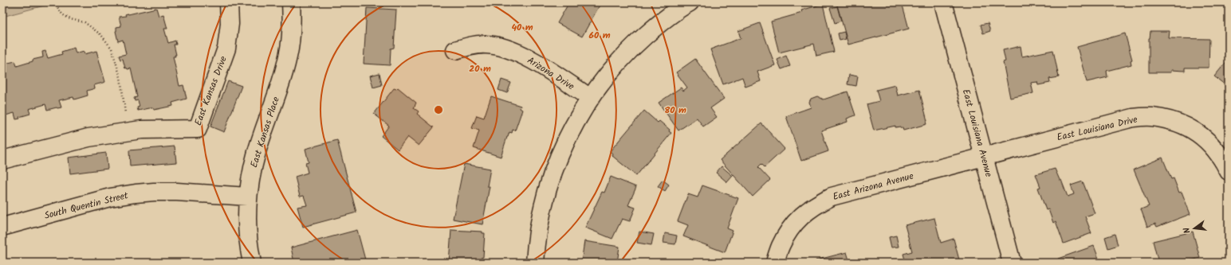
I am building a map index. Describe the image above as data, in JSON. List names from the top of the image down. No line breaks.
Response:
{"streets":{"street":["Arizona Drive","East Kansas Drive","East Louisiana Drive","East Kansas Place","East Louisiana Avenue","East Arizona Avenue","South Quentin Street"]},"crossings":[["East Louisiana Drive","East Louisiana Avenue"],["East Louisiana Drive","East Arizona Avenue"],["East Kansas Place","South Quentin Street"],["East Louisiana Avenue","East Arizona Avenue"]],"north":"left","rings":["40 m","60 m","20 m","80 m"]}
